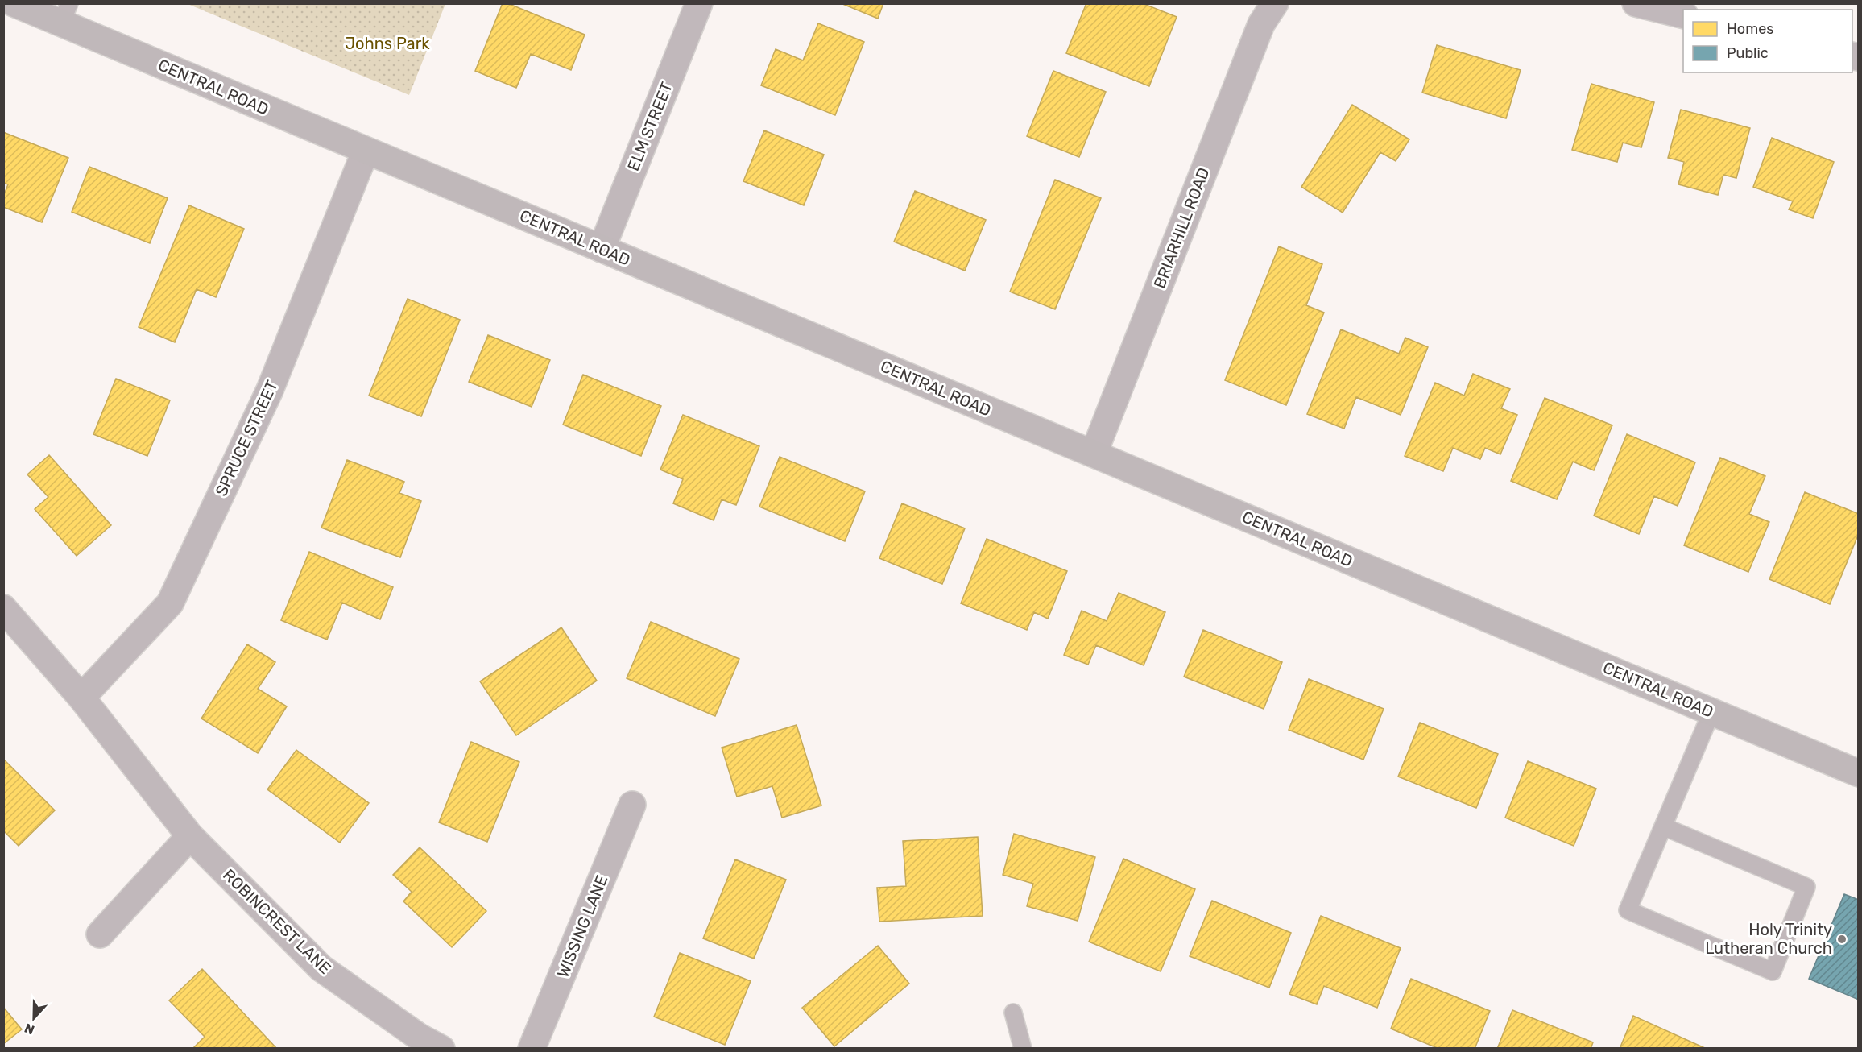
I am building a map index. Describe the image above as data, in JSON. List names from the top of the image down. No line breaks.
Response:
{"streets":{"main road":["CENTRAL ROAD"],"street":["ELM STREET","BRIARHILL ROAD","SPRUCE STREET","ROBINCREST LANE","WISSING LANE"]},"crossings":[["CENTRAL ROAD","ELM STREET"],["CENTRAL ROAD","BRIARHILL ROAD"],["CENTRAL ROAD","SPRUCE STREET"],["SPRUCE STREET","ROBINCREST LANE"]],"parks":["Johns Park"],"places":["Holy Trinity Lutheran Church"],"legend":["Homes","Public"],"north":"bottom"}
